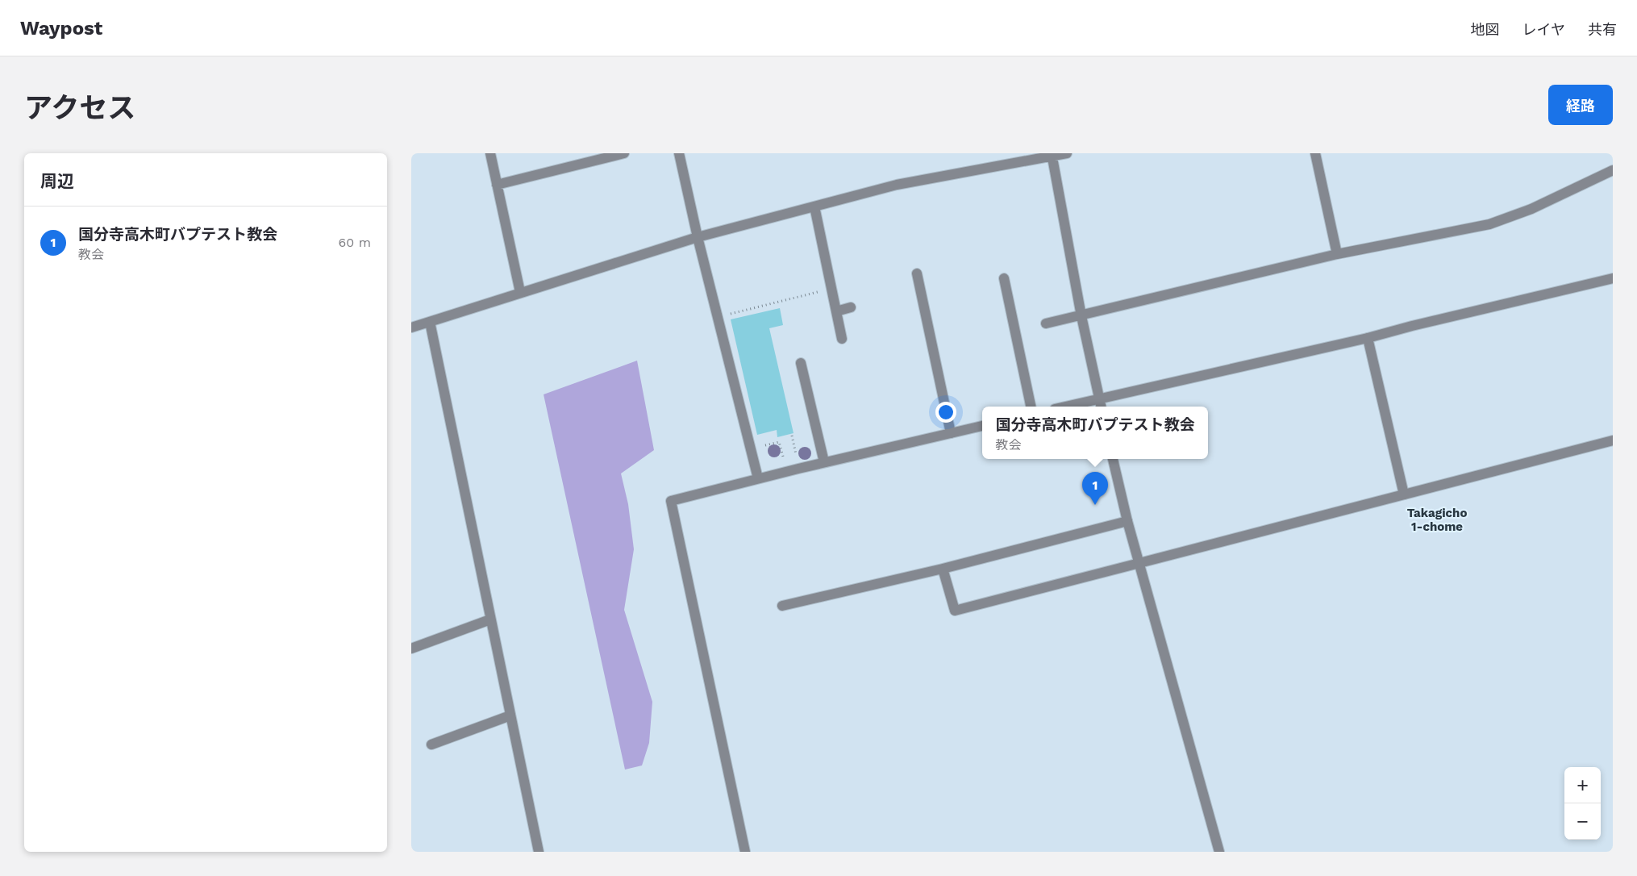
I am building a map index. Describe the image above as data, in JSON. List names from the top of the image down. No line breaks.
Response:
{"districts":["Takagicho 1-chome"],"page":{"header":"Waypost","nav":["地図","レイヤ","共有"],"title":"アクセス","buttons":"経路","heading":"周辺","list":[{"mark":"1","name":"国分寺高木町バプテスト教会","note":"教会","value":"60 m"}],"popup":["国分寺高木町バプテスト教会","教会"],"pins":"1","map_buttons":["+","−"]}}
